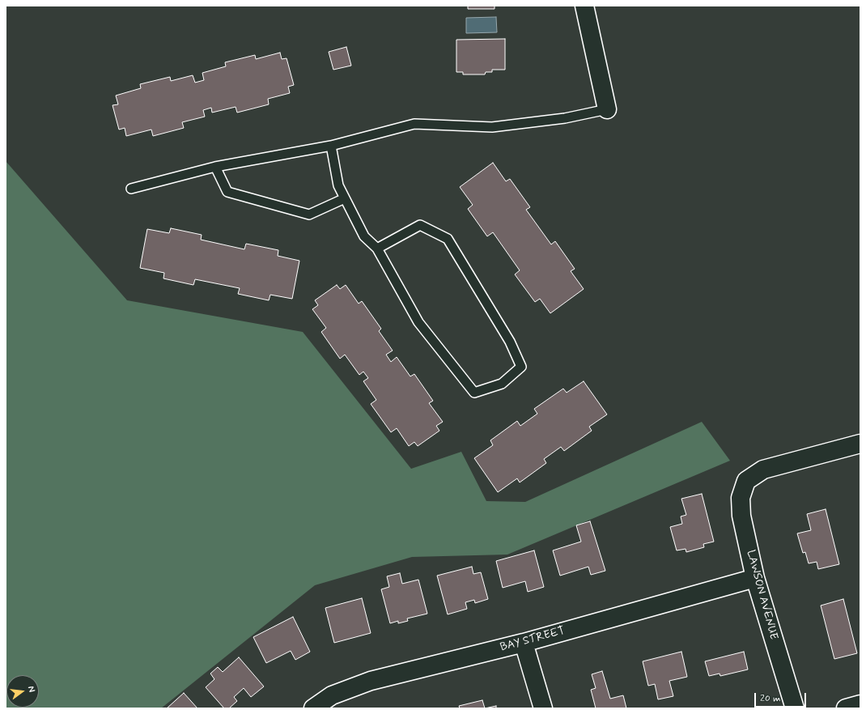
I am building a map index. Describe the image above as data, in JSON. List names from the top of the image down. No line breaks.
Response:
{"streets":{"street":["LAWSON AVENUE","BAY STREET"]},"crossings":[["LAWSON AVENUE","BAY STREET"]],"scale_bar":"20 m","north":"right"}
